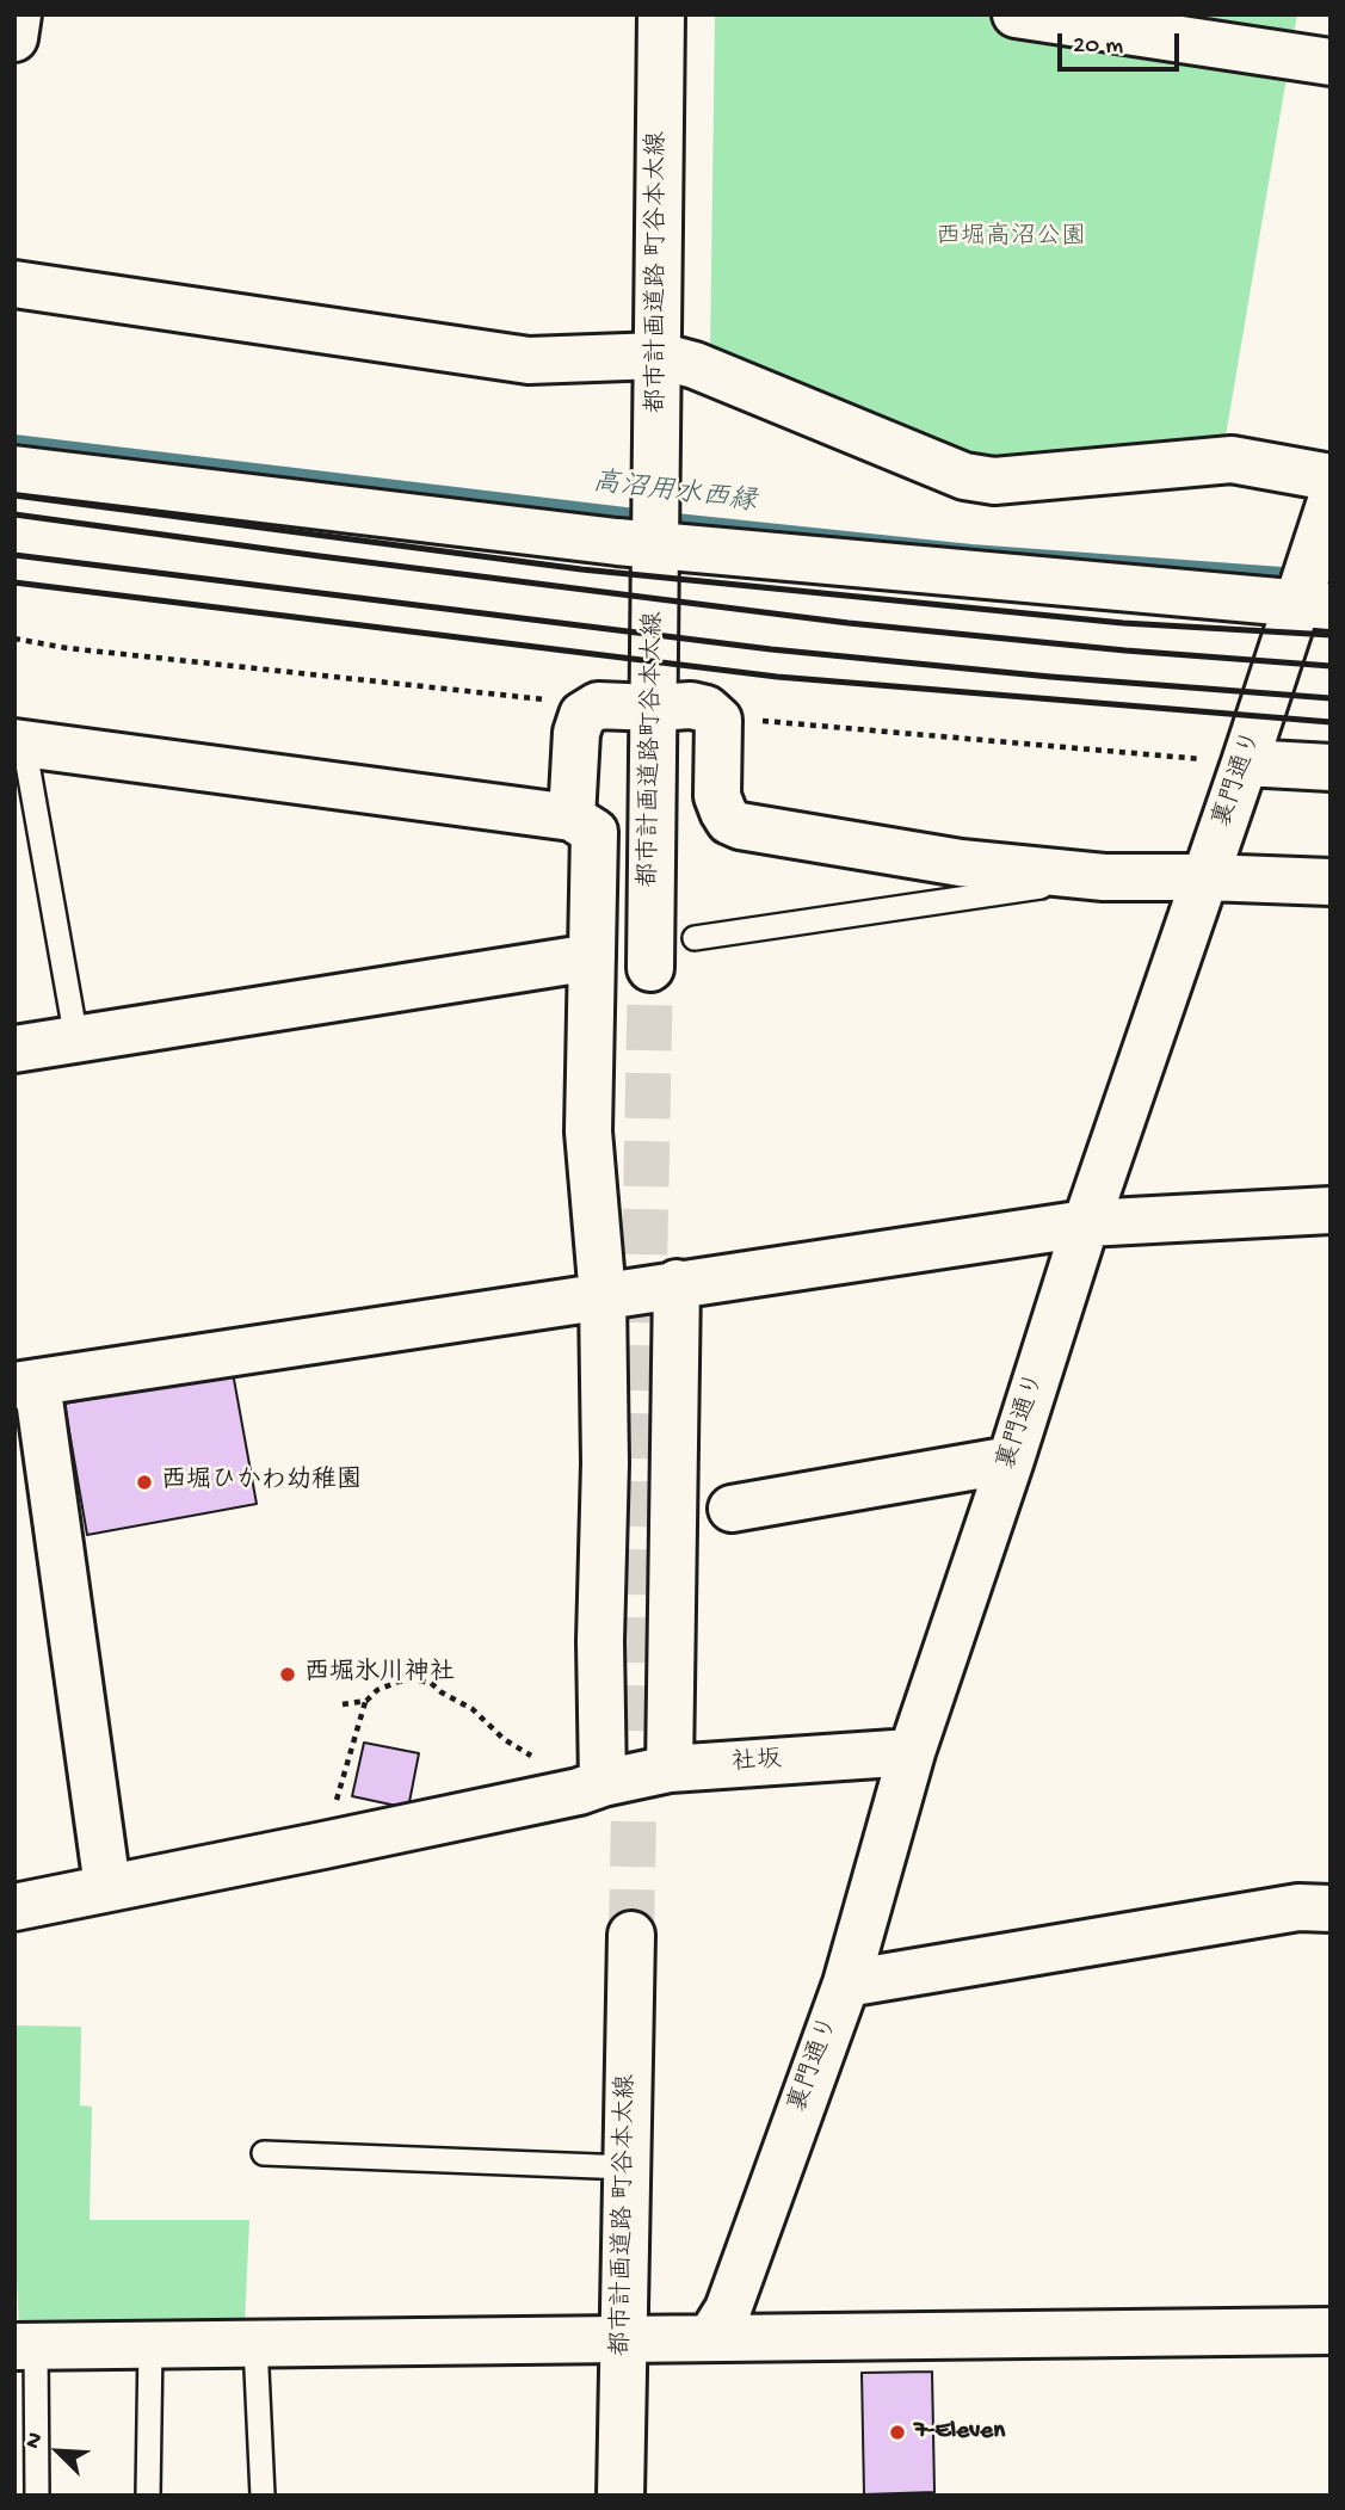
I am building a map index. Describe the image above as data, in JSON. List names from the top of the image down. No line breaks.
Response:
{"streets":{"street":["都市計画道路 町谷本太線","都市計画道路町谷本太線","裏門通り","社坂"]},"crossings":[["都市計画道路 町谷本太線","都市計画道路町谷本太線"],["裏門通り","社坂"]],"water":["高沼用水西縁"],"parks":["西堀高沼公園"],"places":["西堀ひかわ幼稚園","西堀氷川神社","7-Eleven"],"scale_bar":"20 m","north":"top left"}
